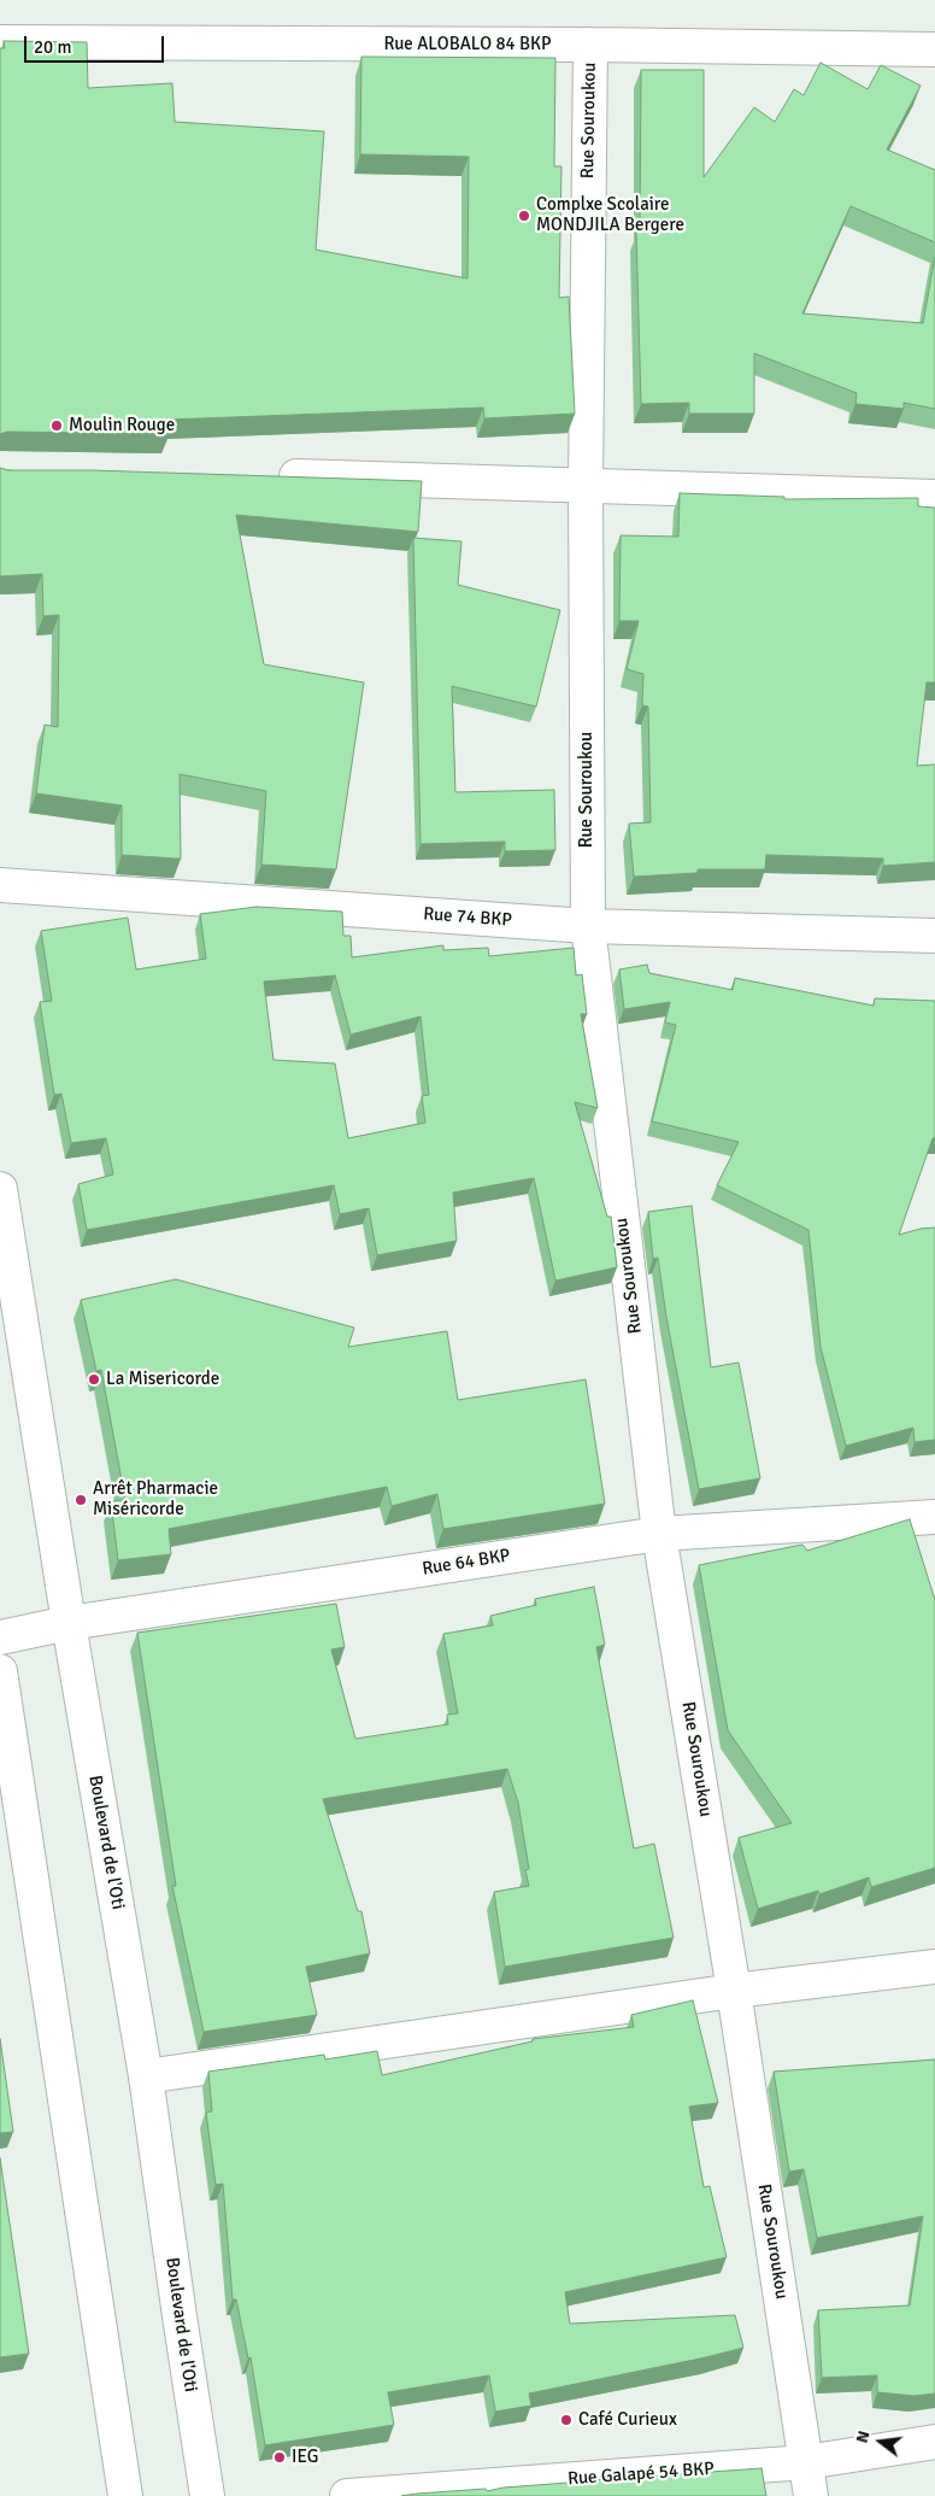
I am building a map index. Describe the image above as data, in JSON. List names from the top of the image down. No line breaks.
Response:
{"streets":{"street":["Rue ALOBALO 84 BKP","Rue Souroukou","Rue 74 BKP","Rue 64 BKP","Boulevard de l'Oti","Rue Galapé 54 BKP"]},"crossings":[["Rue ALOBALO 84 BKP","Rue Souroukou"],["Rue Souroukou","Rue 74 BKP"],["Rue Souroukou","Rue 64 BKP"],["Rue Souroukou","Rue Galapé 54 BKP"],["Rue 64 BKP","Boulevard de l'Oti"]],"places":["Complxe Scolaire MONDJILA Bergere","Moulin Rouge","La Misericorde","Arrêt Pharmacie Miséricorde","Café Curieux","IEG"],"scale_bar":"20 m","north":"left"}
